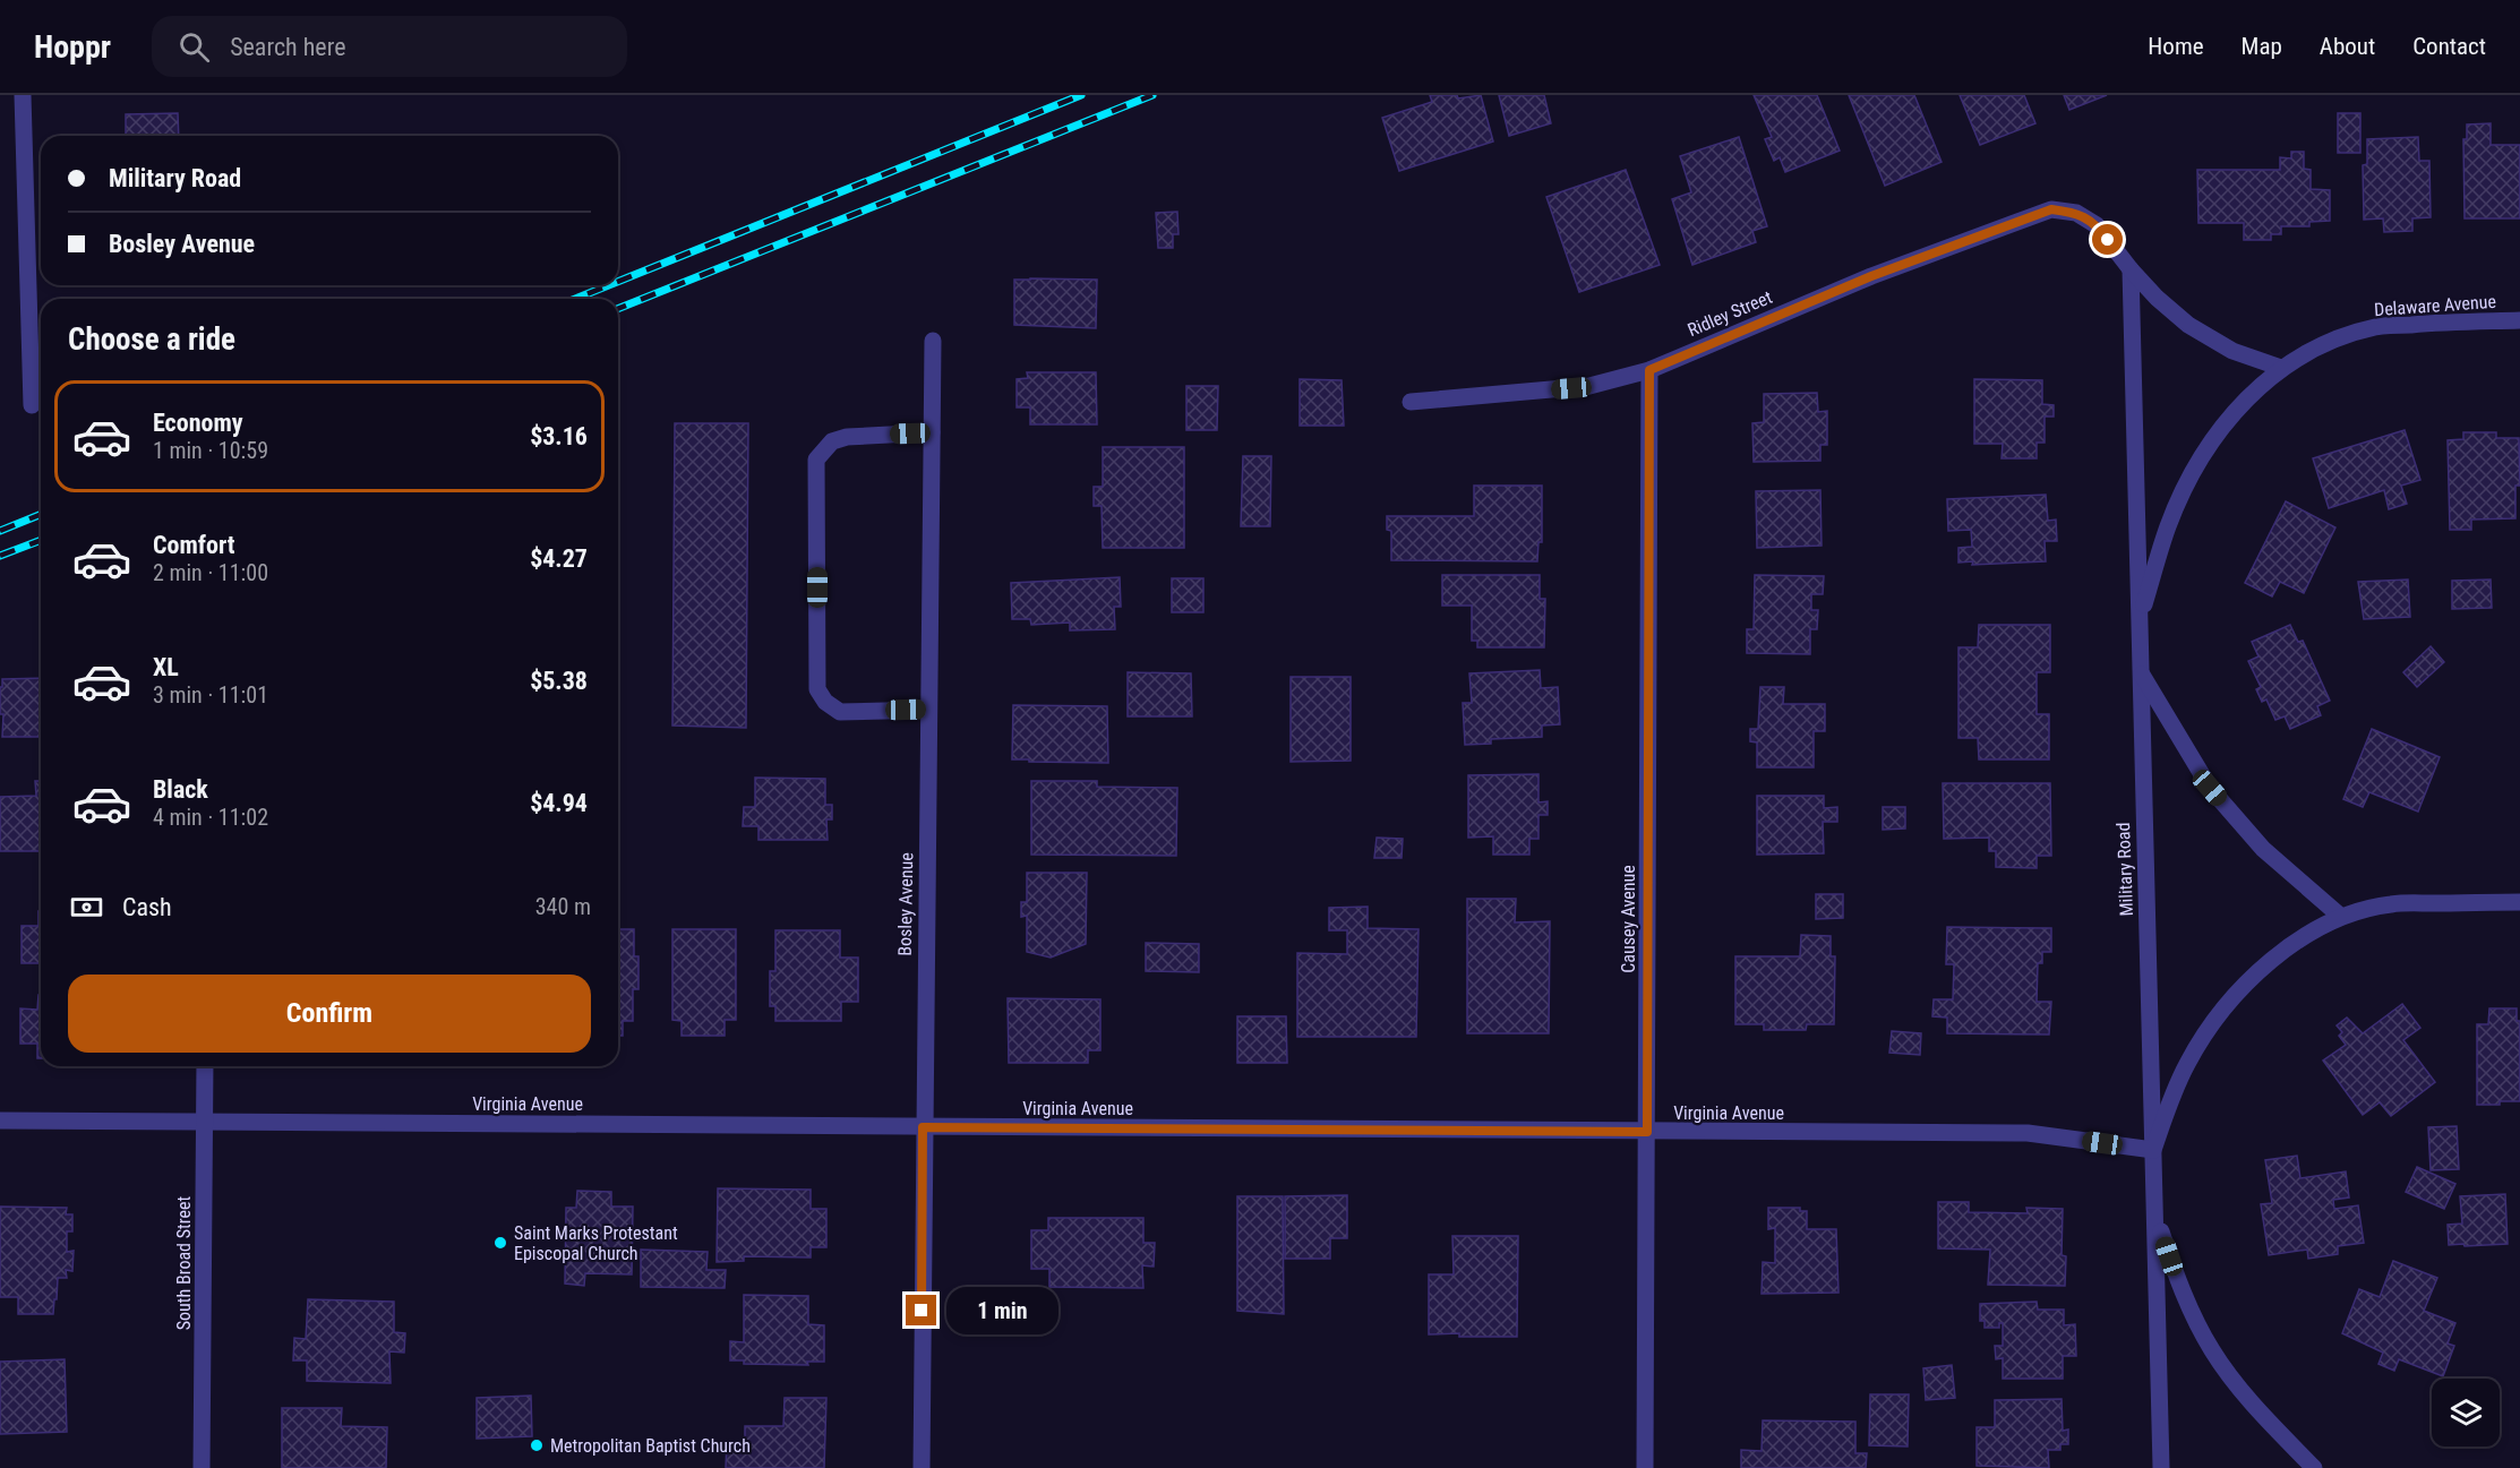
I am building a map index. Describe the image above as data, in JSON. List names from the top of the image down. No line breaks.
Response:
{"streets":{"street":["Delaware Avenue","Ridley Street","Military Road","Bosley Avenue","Causey Avenue","Virginia Avenue","South Broad Street"]},"crossings":[["Delaware Avenue","Military Road"],["Ridley Street","Military Road"],["Ridley Street","Causey Avenue"],["Military Road","Virginia Avenue"],["Bosley Avenue","Virginia Avenue"],["Causey Avenue","Virginia Avenue"],["Virginia Avenue","South Broad Street"]],"places":["Saint Marks Protestant Episcopal Church","Metropolitan Baptist Church"],"page":{"header":"Hoppr","search":"Search here","nav":["Home","Map","About","Contact"],"banner":["Military Road","Bosley Avenue"],"heading":"Choose a ride","list":[{"name":"Economy","note":"1 min · 10:59","value":"$3.16"},{"name":"Comfort","note":"2 min · 11:00","value":"$4.27"},{"name":"XL","note":"3 min · 11:01","value":"$5.38"},{"name":"Black","note":"4 min · 11:02","value":"$4.94"}],"pay":["Cash","340 m"],"buttons":"Confirm","bubble":"1 min"}}
